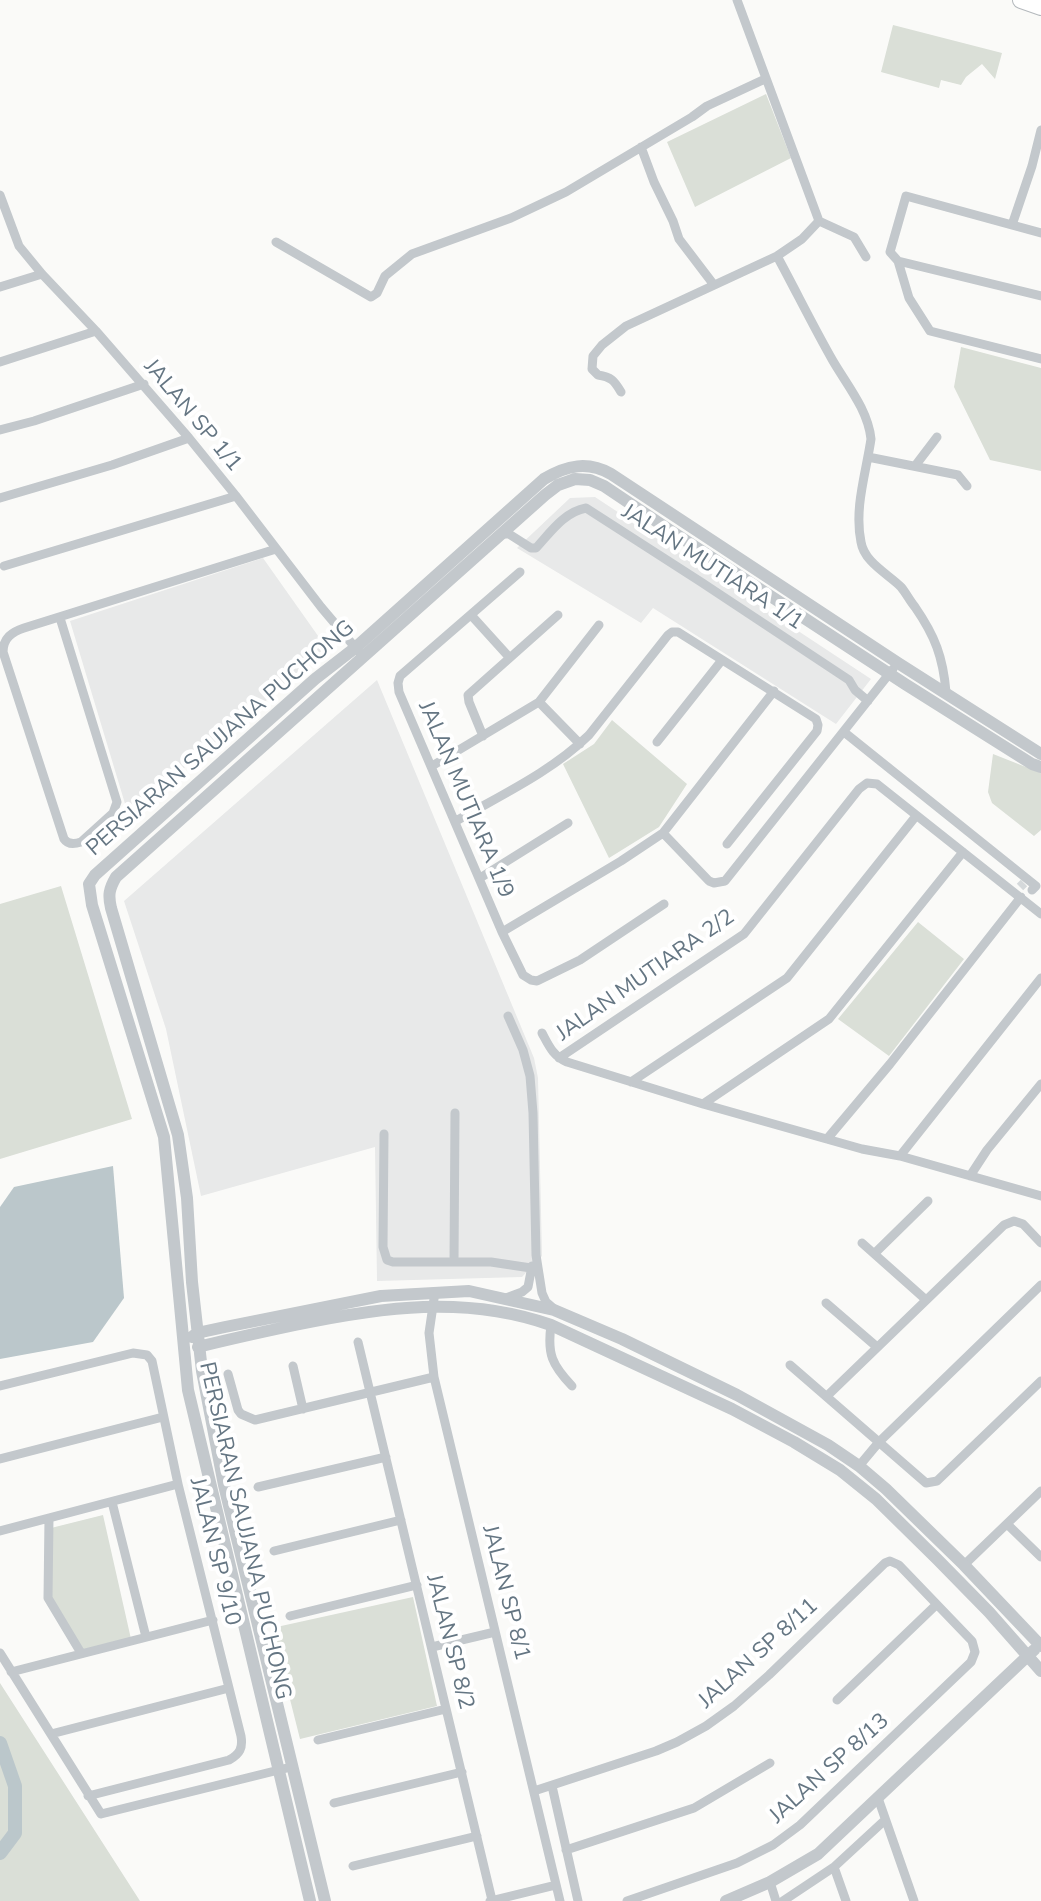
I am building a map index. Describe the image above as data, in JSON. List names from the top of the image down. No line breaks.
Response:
{"streets":{"street":["JALAN SP 1/1","JALAN MUTIARA 1/1","PERSIARAN SAUJANA PUCHONG","JALAN MUTIARA 1/9","JALAN MUTIARA 2/2","JALAN SP 9/10","JALAN SP 8/1","JALAN SP 8/2","JALAN SP 8/11","JALAN SP 8/13"]},"crossings":[["JALAN SP 1/1","PERSIARAN SAUJANA PUCHONG"],["JALAN SP 8/1","JALAN SP 8/11"],["JALAN SP 8/11","JALAN SP 8/13"]]}
